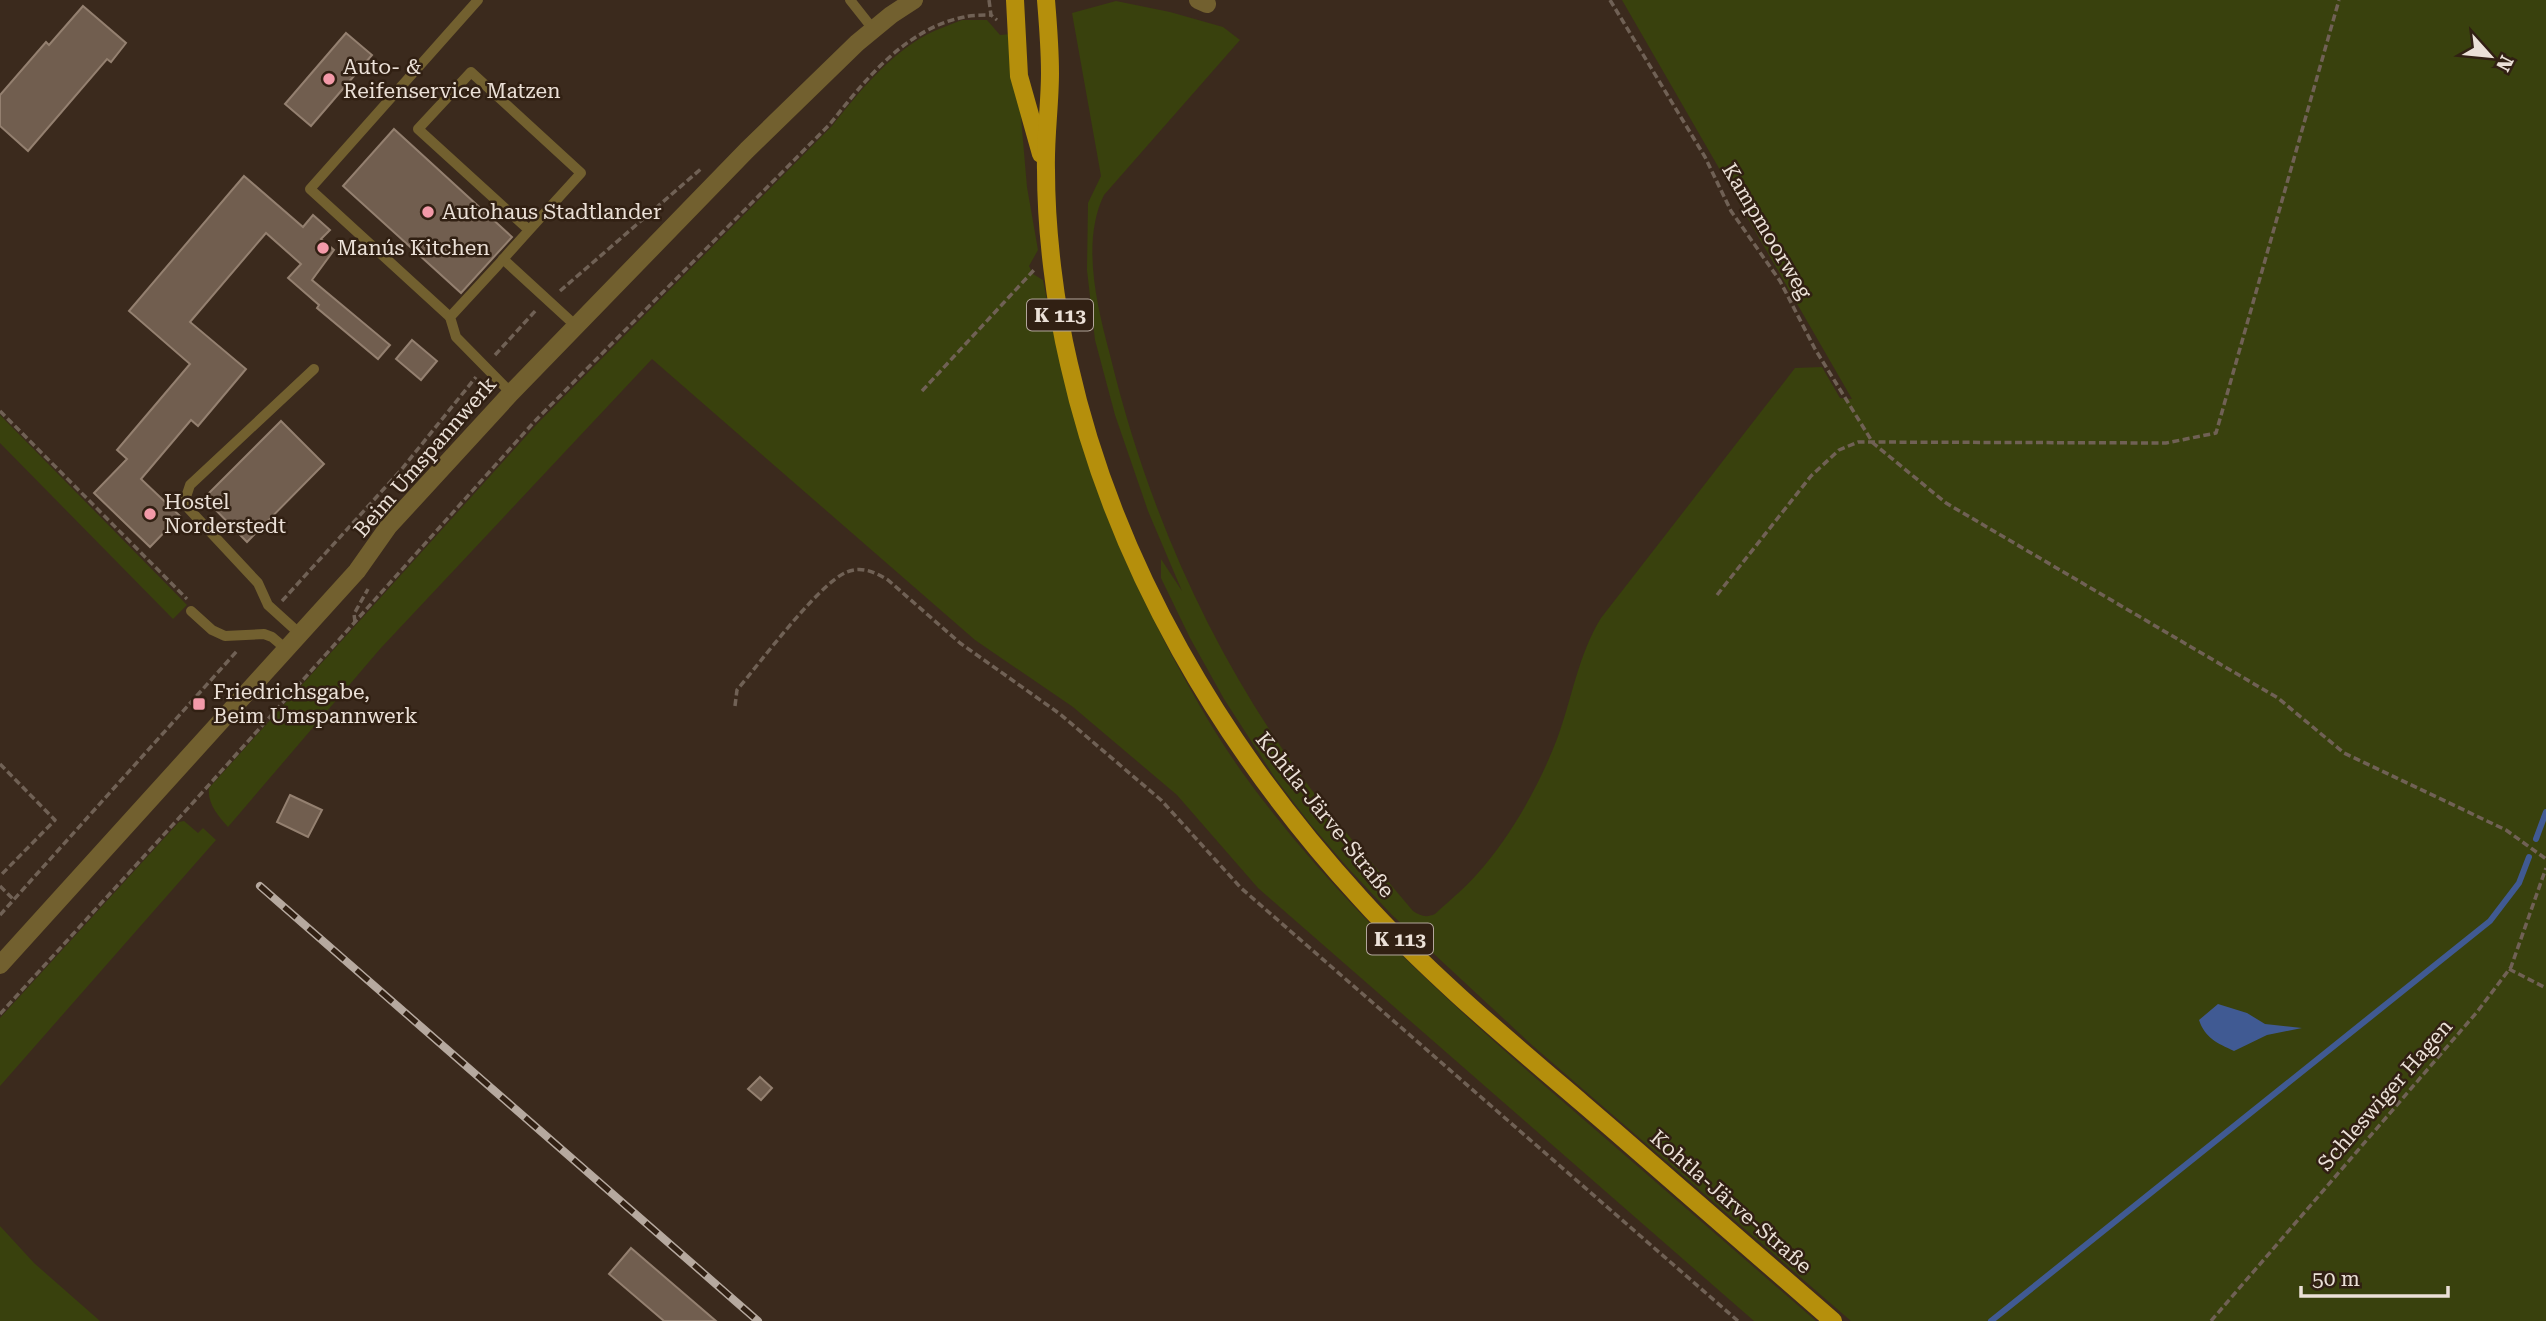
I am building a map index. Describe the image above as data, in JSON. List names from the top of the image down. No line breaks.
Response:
{"streets":{"main road":["K 113","Kohtla-Järve-Straße"],"street":["Beim Umspannwerk"],"path":["Kampmoorweg","Schleswiger Hagen"]},"places":{"other":["Auto- & Reifenservice Matzen","Autohaus Stadtlander","Manu´s Kitchen","Hostel Norderstedt"],"transit":["Friedrichsgabe, Beim Umspannwerk"]},"scale_bar":"50 m","north":"bottom right"}
